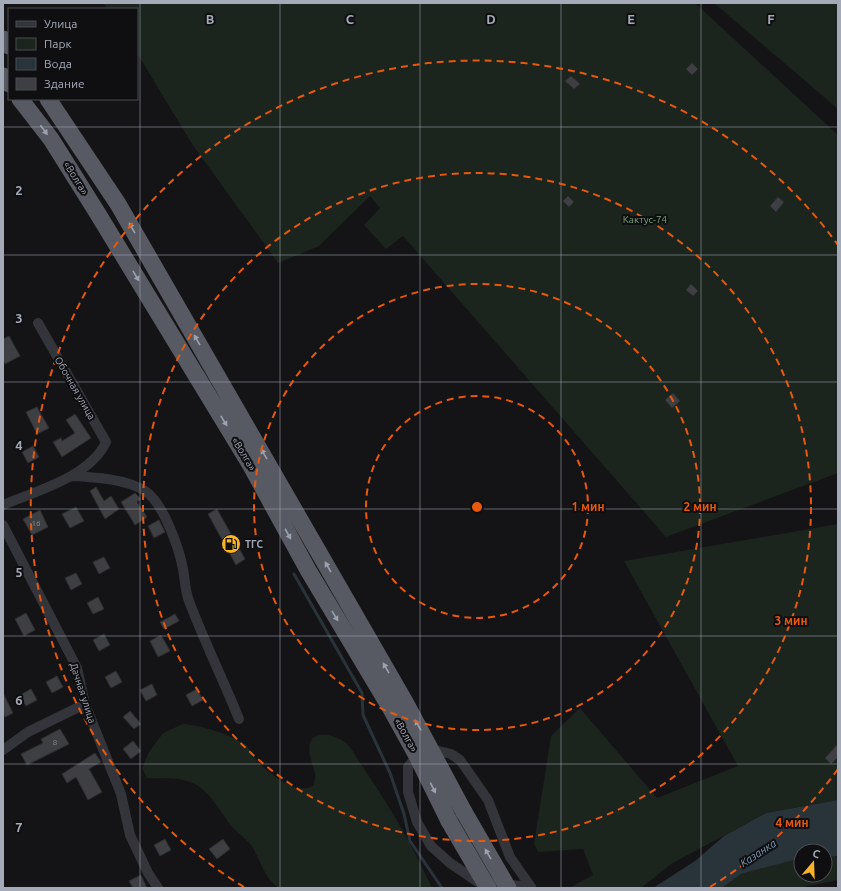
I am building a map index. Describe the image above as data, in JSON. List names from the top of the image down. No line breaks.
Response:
{"streets":{"highway":["«Волга»"],"street":["Обочная улица","Дачная улица"]},"water":["Казанка"],"parks":["Кактус-74"],"places":{"fuel station":["ТГС"]},"house_numbers":["16","8"],"legend":["Улица","Парк","Вода","Здание"],"north":"top","grid":{"columns":["B","C","D","E","F"],"rows":["2","3","4","5","6","7"]},"rings":["1 мин","2 мин","3 мин","4 мин"]}
